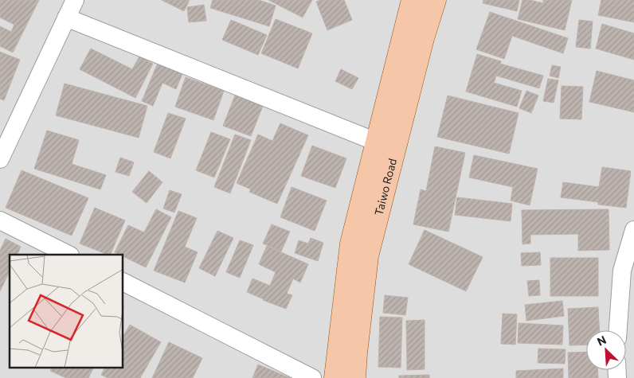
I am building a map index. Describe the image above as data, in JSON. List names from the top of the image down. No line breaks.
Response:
{"streets":{"main road":["Taiwo Road"]},"north":"top left"}
